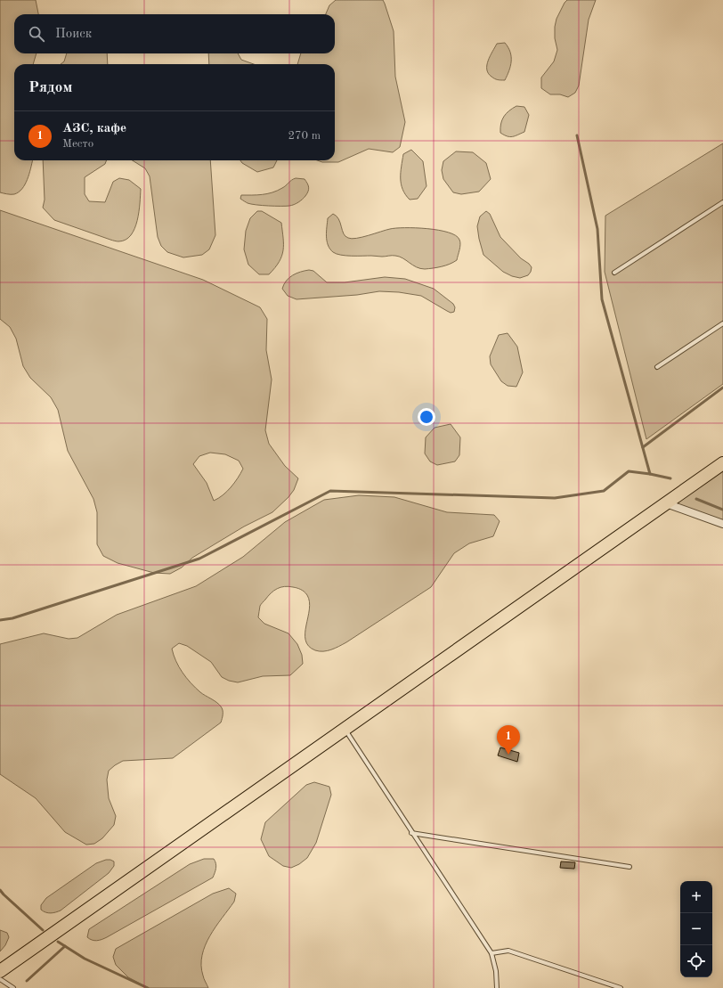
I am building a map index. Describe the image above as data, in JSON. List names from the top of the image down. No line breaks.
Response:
{"page":{"search":"Поиск","heading":"Рядом","list":[{"mark":"1","name":"АЗС, кафе","note":"Место","value":"270 m"}],"pins":"1","map_buttons":["+","−"]}}
